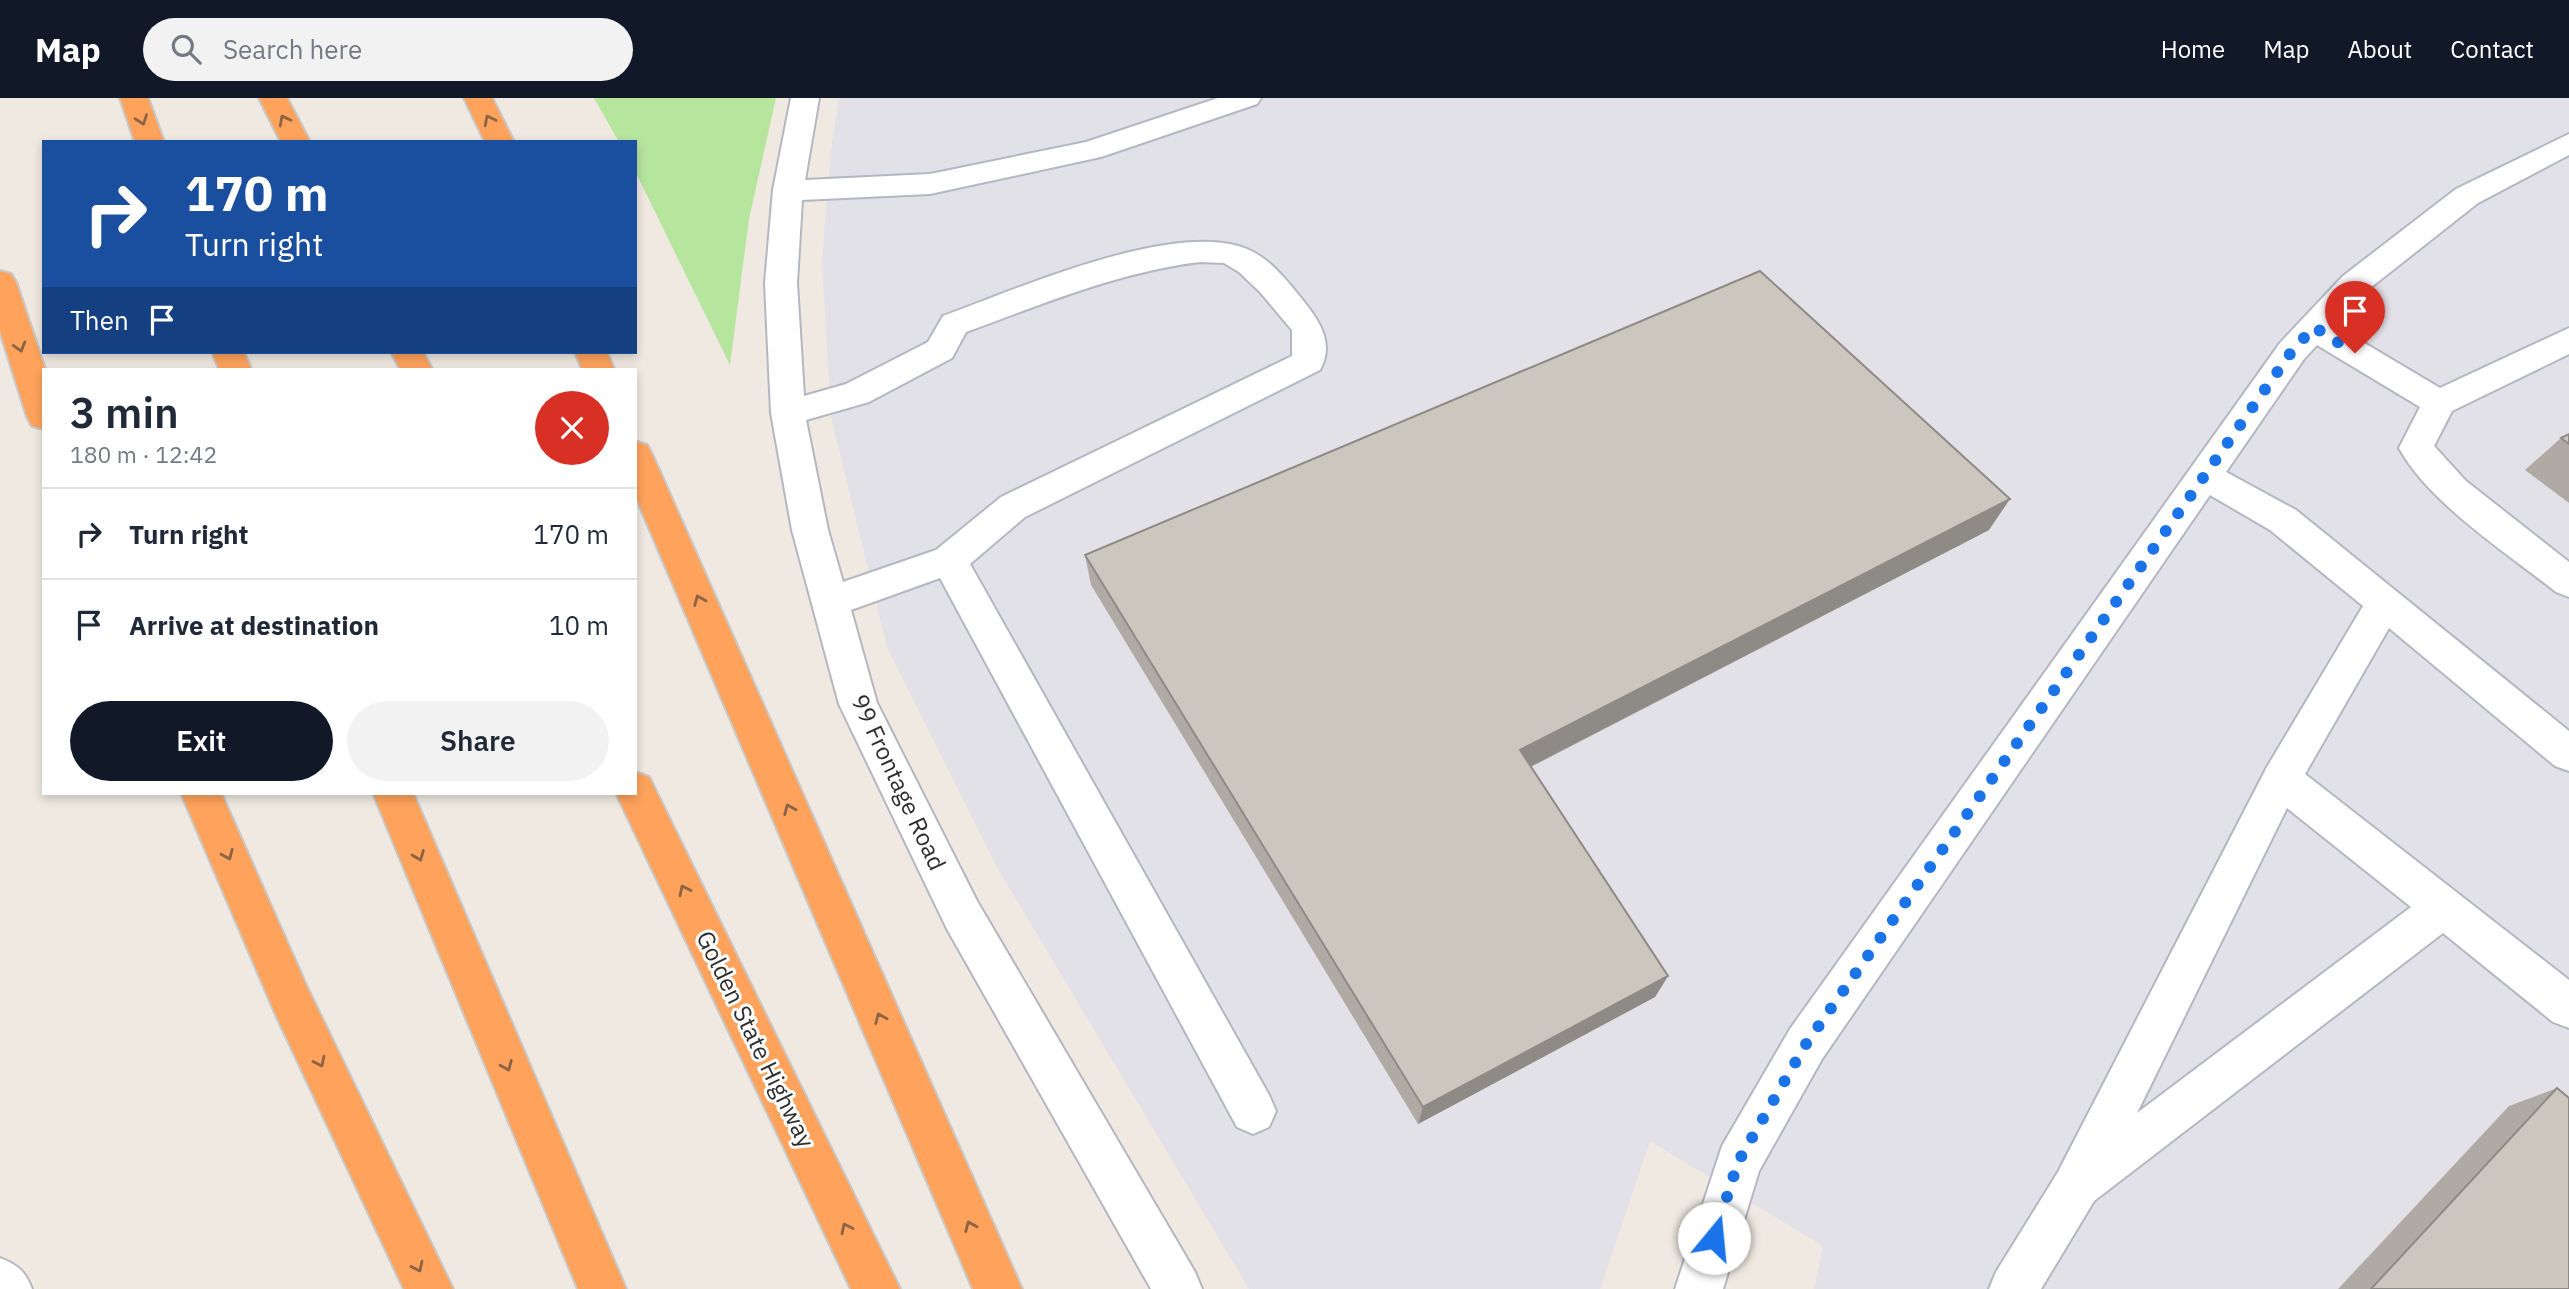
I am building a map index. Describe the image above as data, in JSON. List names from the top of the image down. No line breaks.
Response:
{"streets":{"highway":["Golden State Highway"],"street":["99 Frontage Road"]},"page":{"header":"Map","search":"Search here","nav":["Home","Map","About","Contact"],"turn":["170 m","Turn right"],"then":"Then","heading":["3 min","180 m · 12:42"],"list":[{"name":"Turn right","value":"170 m"},{"name":"Arrive at destination","value":"10 m"}],"buttons":["Exit","Share"]}}
